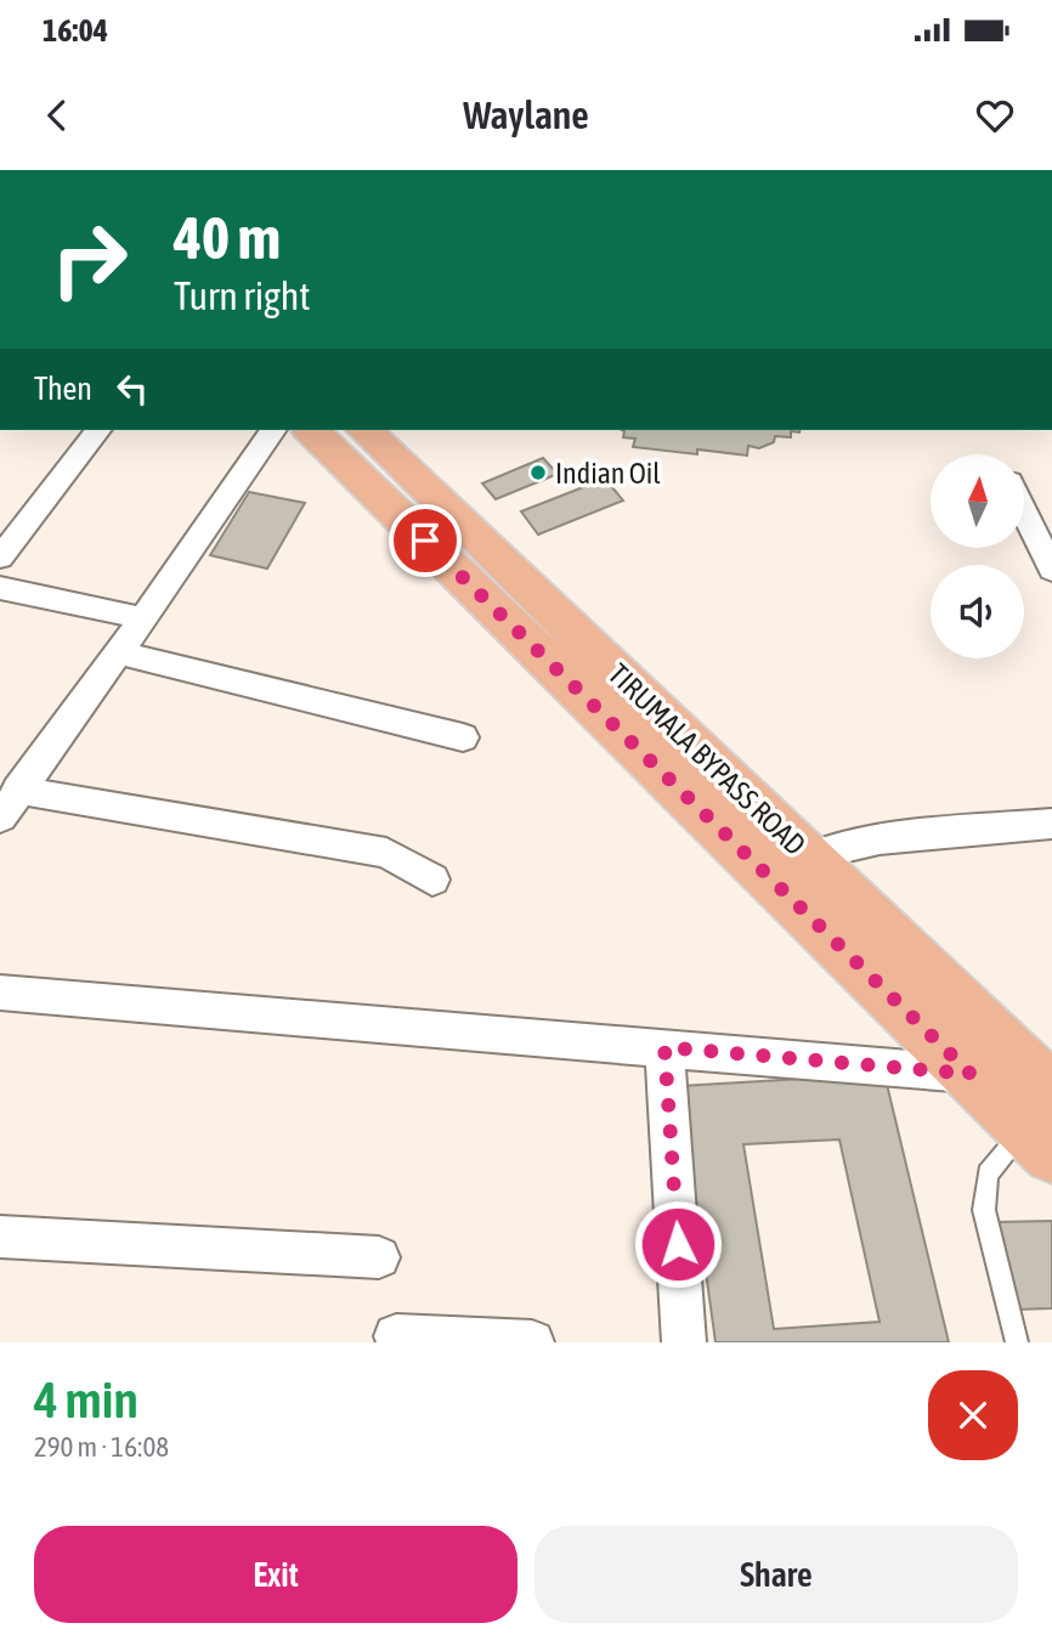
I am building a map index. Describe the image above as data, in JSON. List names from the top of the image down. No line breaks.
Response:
{"streets":{"main road":["TIRUMALA BYPASS ROAD"]},"places":["Indian Oil"],"north":"top","page":{"status":"16:04","header":"Waylane","turn":["40 m","Turn right"],"then":"Then","heading":["4 min","290 m · 16:08"],"buttons":["Exit","Share"]}}
